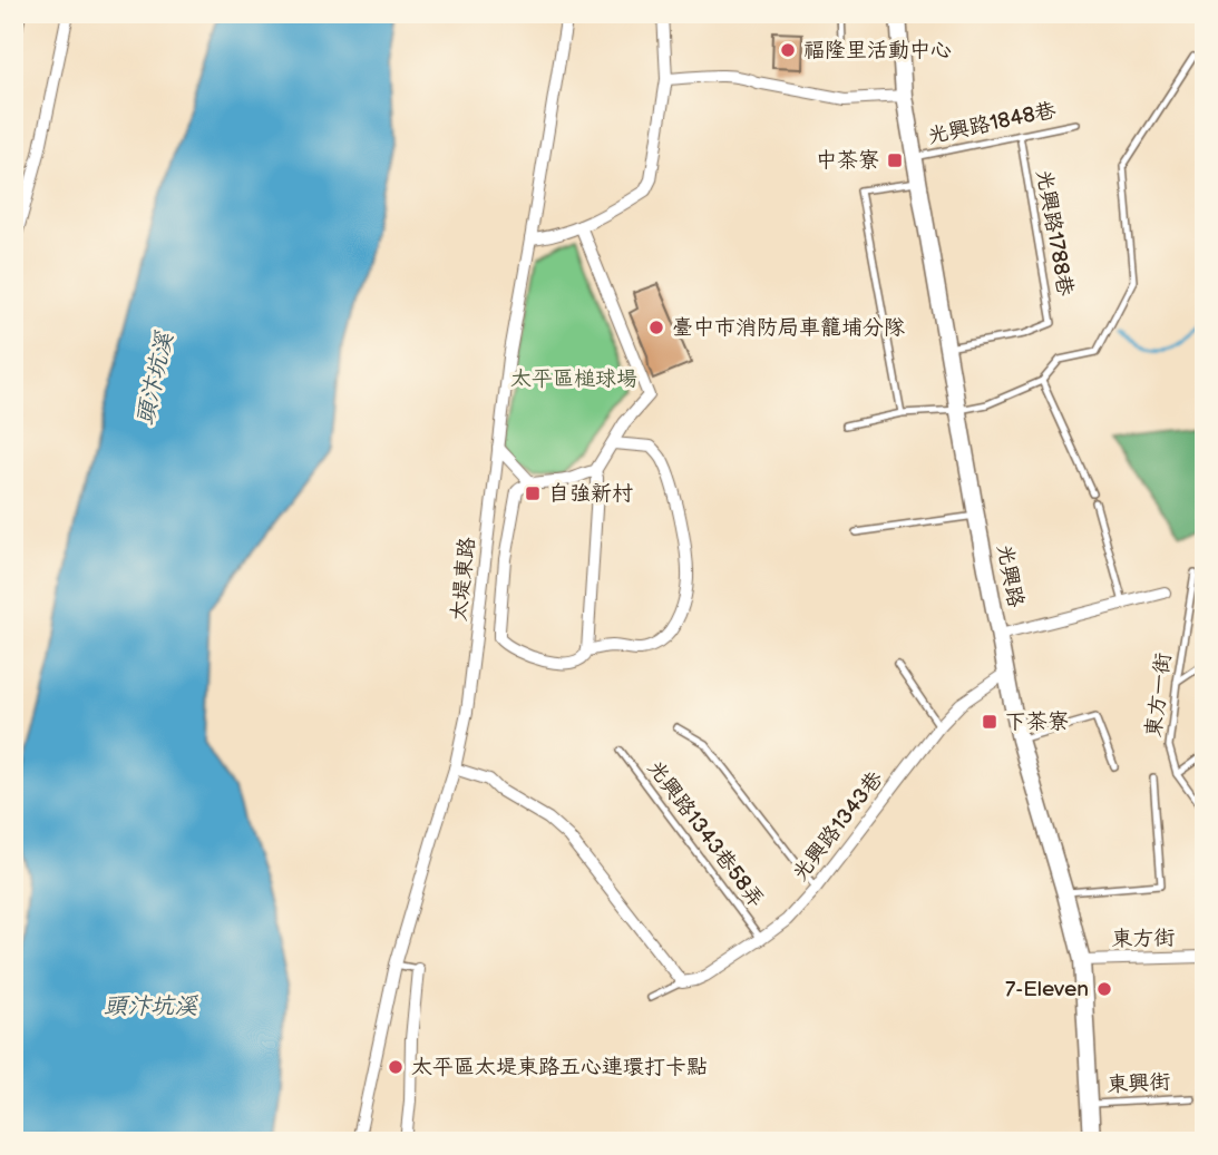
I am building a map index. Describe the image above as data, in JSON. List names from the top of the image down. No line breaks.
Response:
{"streets":{"main road":["光興路"],"street":["太堤東路","光興路1343巷","東方街"],"lane":["光興路1848巷","光興路1788巷","東方一街","光興路1343巷58弄","東興街"]},"crossings":[["光興路1848巷","光興路1788巷"],["光興路1848巷","光興路"],["光興路1788巷","光興路"],["光興路","光興路1343巷"],["光興路","東方街"],["光興路","東興街"],["光興路1343巷","光興路1343巷58弄"]],"water":["頭汴坑溪"],"parks":["太平區槌球場"],"places":{"other":["福隆里活動中心","臺中市消防局車籠埔分隊","7-Eleven","太平區太堤東路五心連環打卡點"],"transit":["中茶寮","自強新村","下茶寮"]}}
